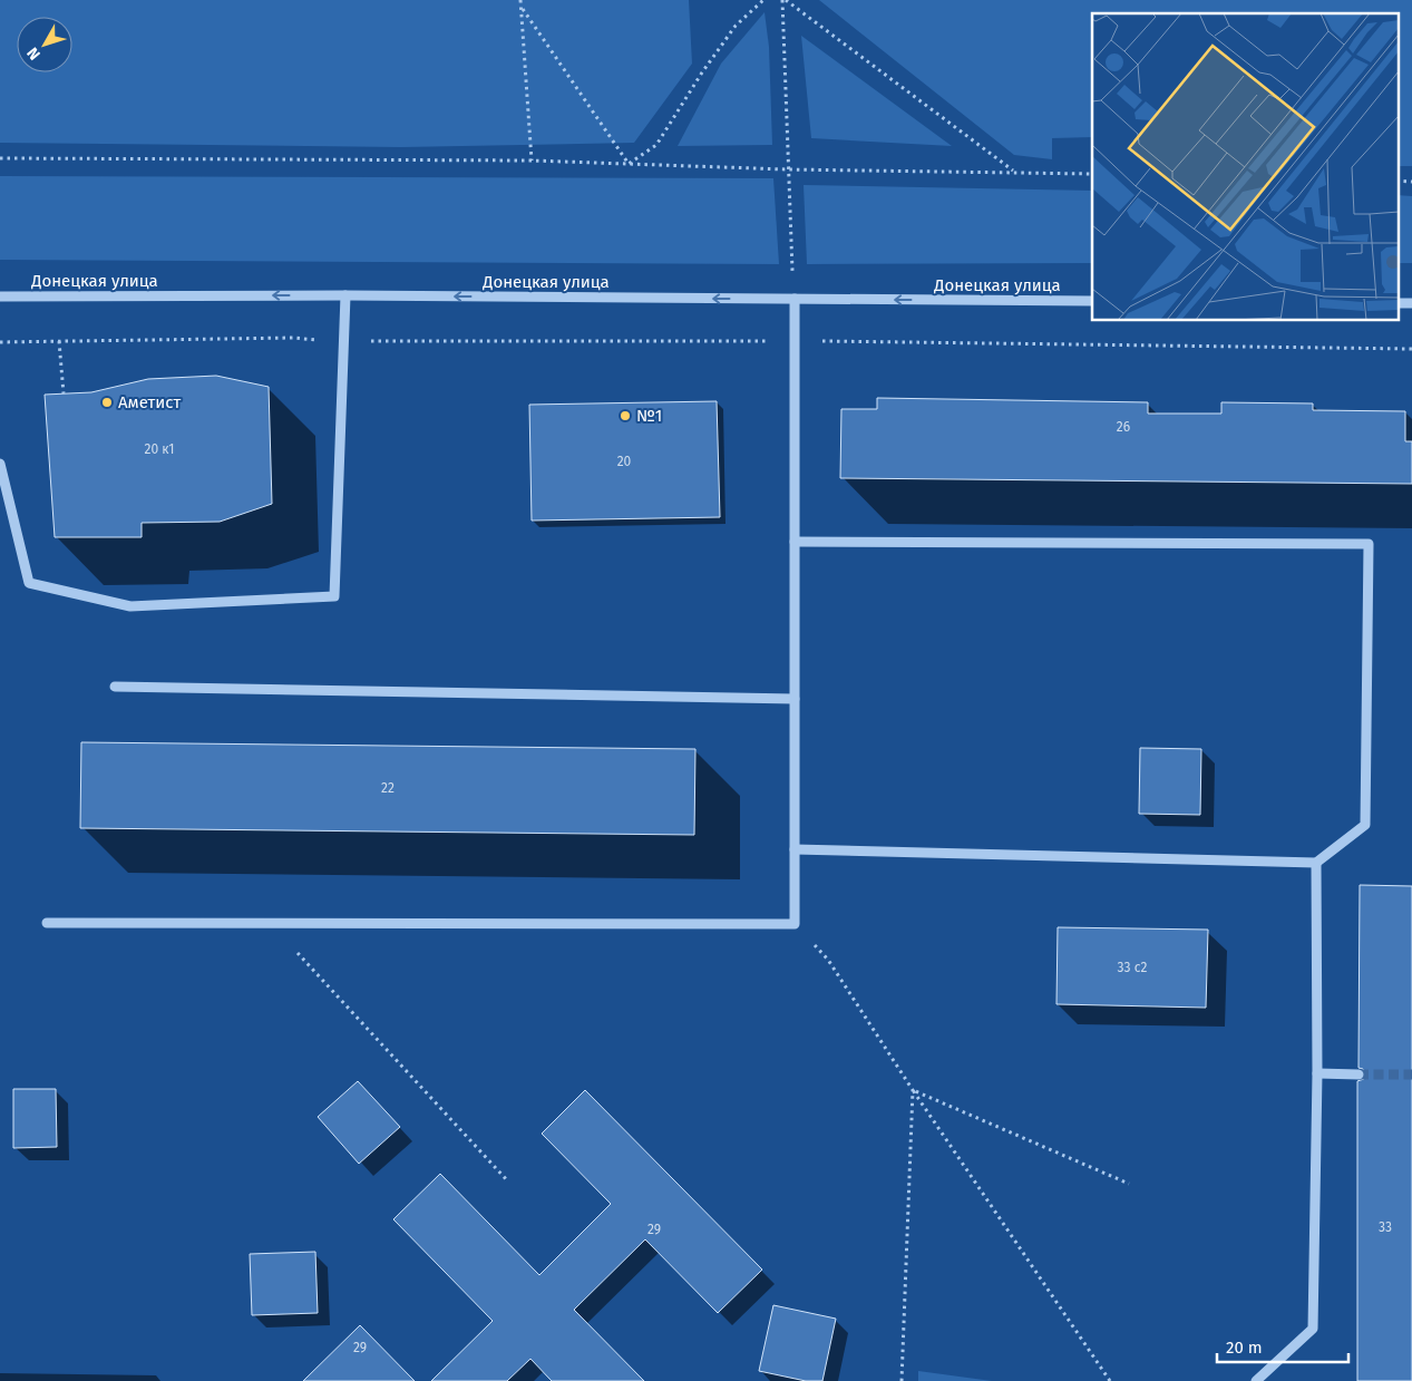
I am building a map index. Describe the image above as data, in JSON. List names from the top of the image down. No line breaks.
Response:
{"streets":{"street":["Донецкая улица"]},"one_way":["Донецкая улица"],"places":["Аметист","№1"],"house_numbers":["26","20 к1","20","22","33 с2","33","29","29"],"scale_bar":"20 m","north":"bottom left"}
